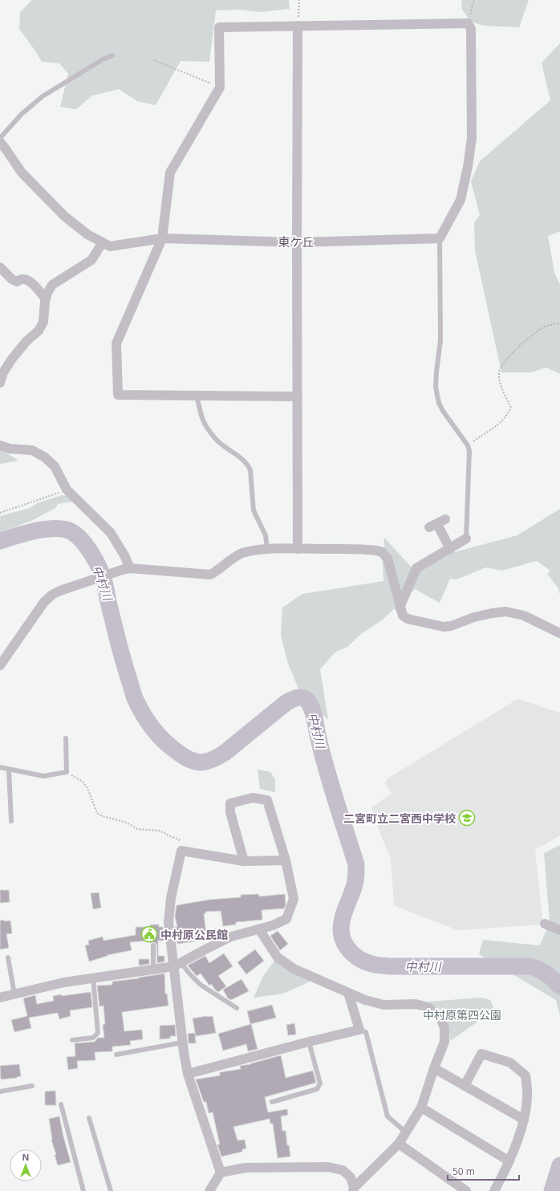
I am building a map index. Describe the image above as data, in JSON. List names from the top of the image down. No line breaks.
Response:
{"districts":["東ケ丘"],"water":["中村川"],"parks":["中村原第四公園"],"places":{"school or university":["二宮町立二宮西中学校"],"public building":["中村原公民館"]},"scale_bar":"50 m","north":"top"}
